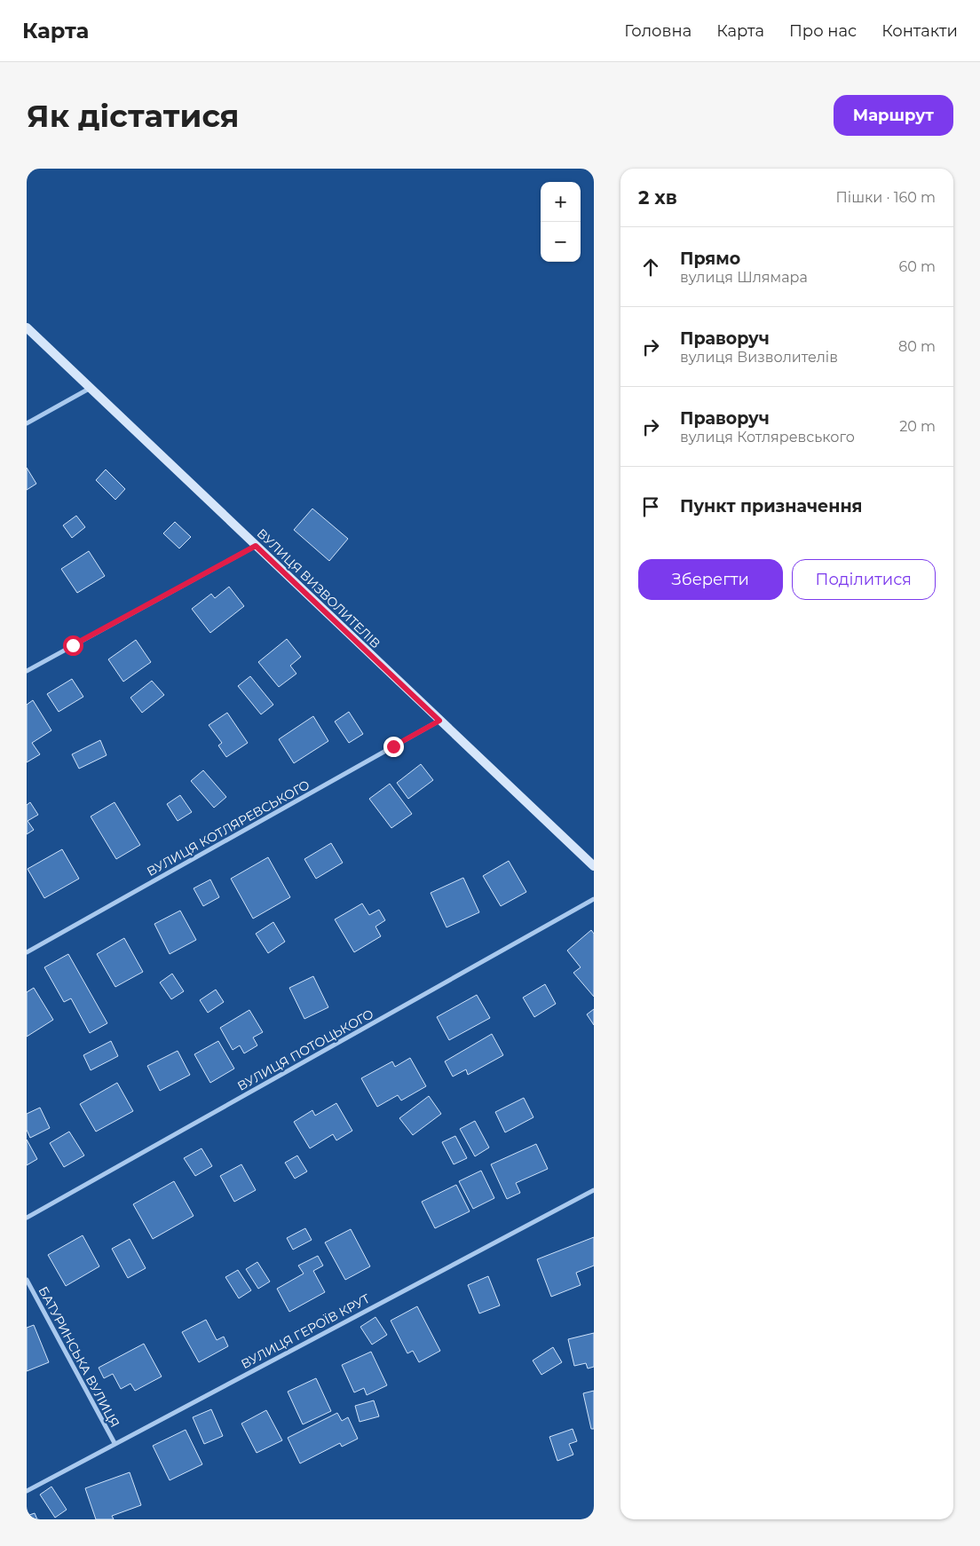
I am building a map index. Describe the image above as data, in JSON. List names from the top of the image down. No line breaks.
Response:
{"streets":{"main road":["ВУЛИЦЯ ВИЗВОЛИТЕЛІВ"],"street":["ВУЛИЦЯ КОТЛЯРЕВСЬКОГО","ВУЛИЦЯ ПОТОЦЬКОГО","ВУЛИЦЯ ГЕРОЇВ КРУТ","БАТУРИНСЬКА ВУЛИЦЯ"]},"crossings":[["ВУЛИЦЯ ВИЗВОЛИТЕЛІВ","ВУЛИЦЯ КОТЛЯРЕВСЬКОГО"],["ВУЛИЦЯ ГЕРОЇВ КРУТ","БАТУРИНСЬКА ВУЛИЦЯ"]],"page":{"header":"Карта","nav":["Головна","Карта","Про нас","Контакти"],"buttons":["Маршрут",["Зберегти","Поділитися"]],"title":"Як дістатися","heading":["2 хв","Пішки · 160 m"],"map_buttons":["+","−"],"list":[["Прямо","вулиця Шлямара","60 m"],["Праворуч","вулиця Визволителів","80 m"],["Праворуч","вулиця Котляревського","20 m"],"Пункт призначення"]}}
